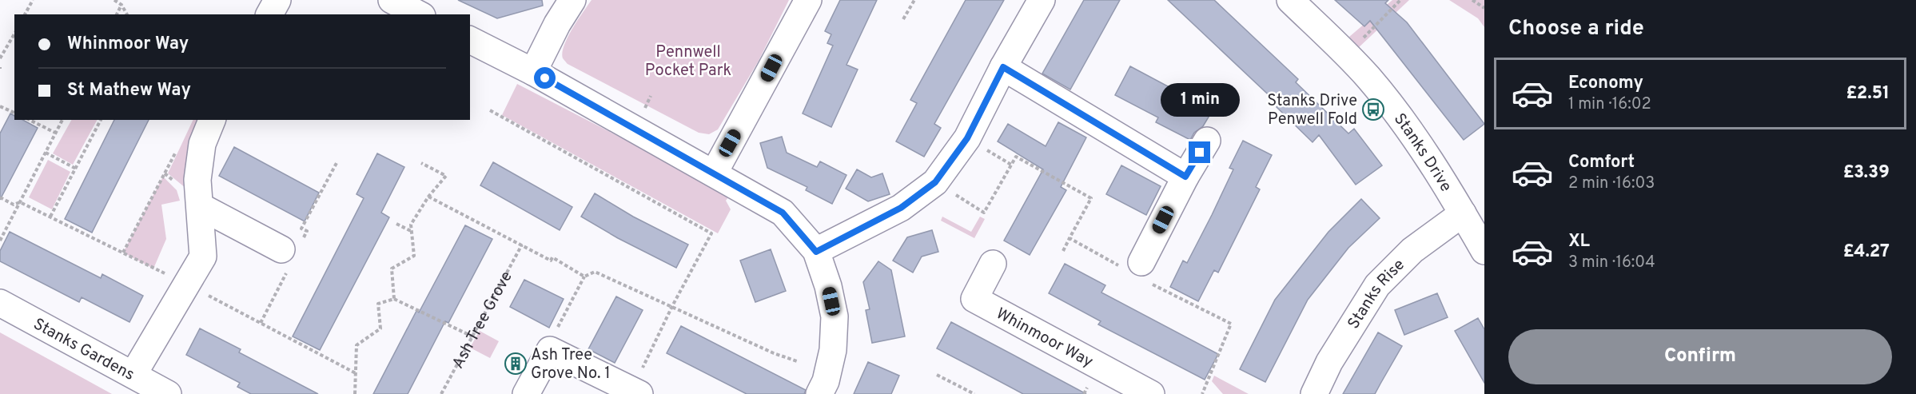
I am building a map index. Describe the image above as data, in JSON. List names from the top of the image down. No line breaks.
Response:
{"streets":{"street":["Stanks Drive","Stanks Rise","Whinmoor Way","Stanks Gardens"],"path":["Ash Tree Grove"]},"crossings":[["Stanks Drive","Stanks Rise"]],"parks":["Pennwell Pocket Park"],"places":{"bus stop":["Stanks Drive Penwell Fold"],"building":["Ash Tree Grove No. 1"]},"page":{"heading":"Choose a ride","banner":["Whinmoor Way","St Mathew Way"],"list":[{"name":"Economy","note":"1 min · 16:02","value":"£2.51"},{"name":"Comfort","note":"2 min · 16:03","value":"£3.39"},{"name":"XL","note":"3 min · 16:04","value":"£4.27"}],"bubble":"1 min","buttons":"Confirm"}}
